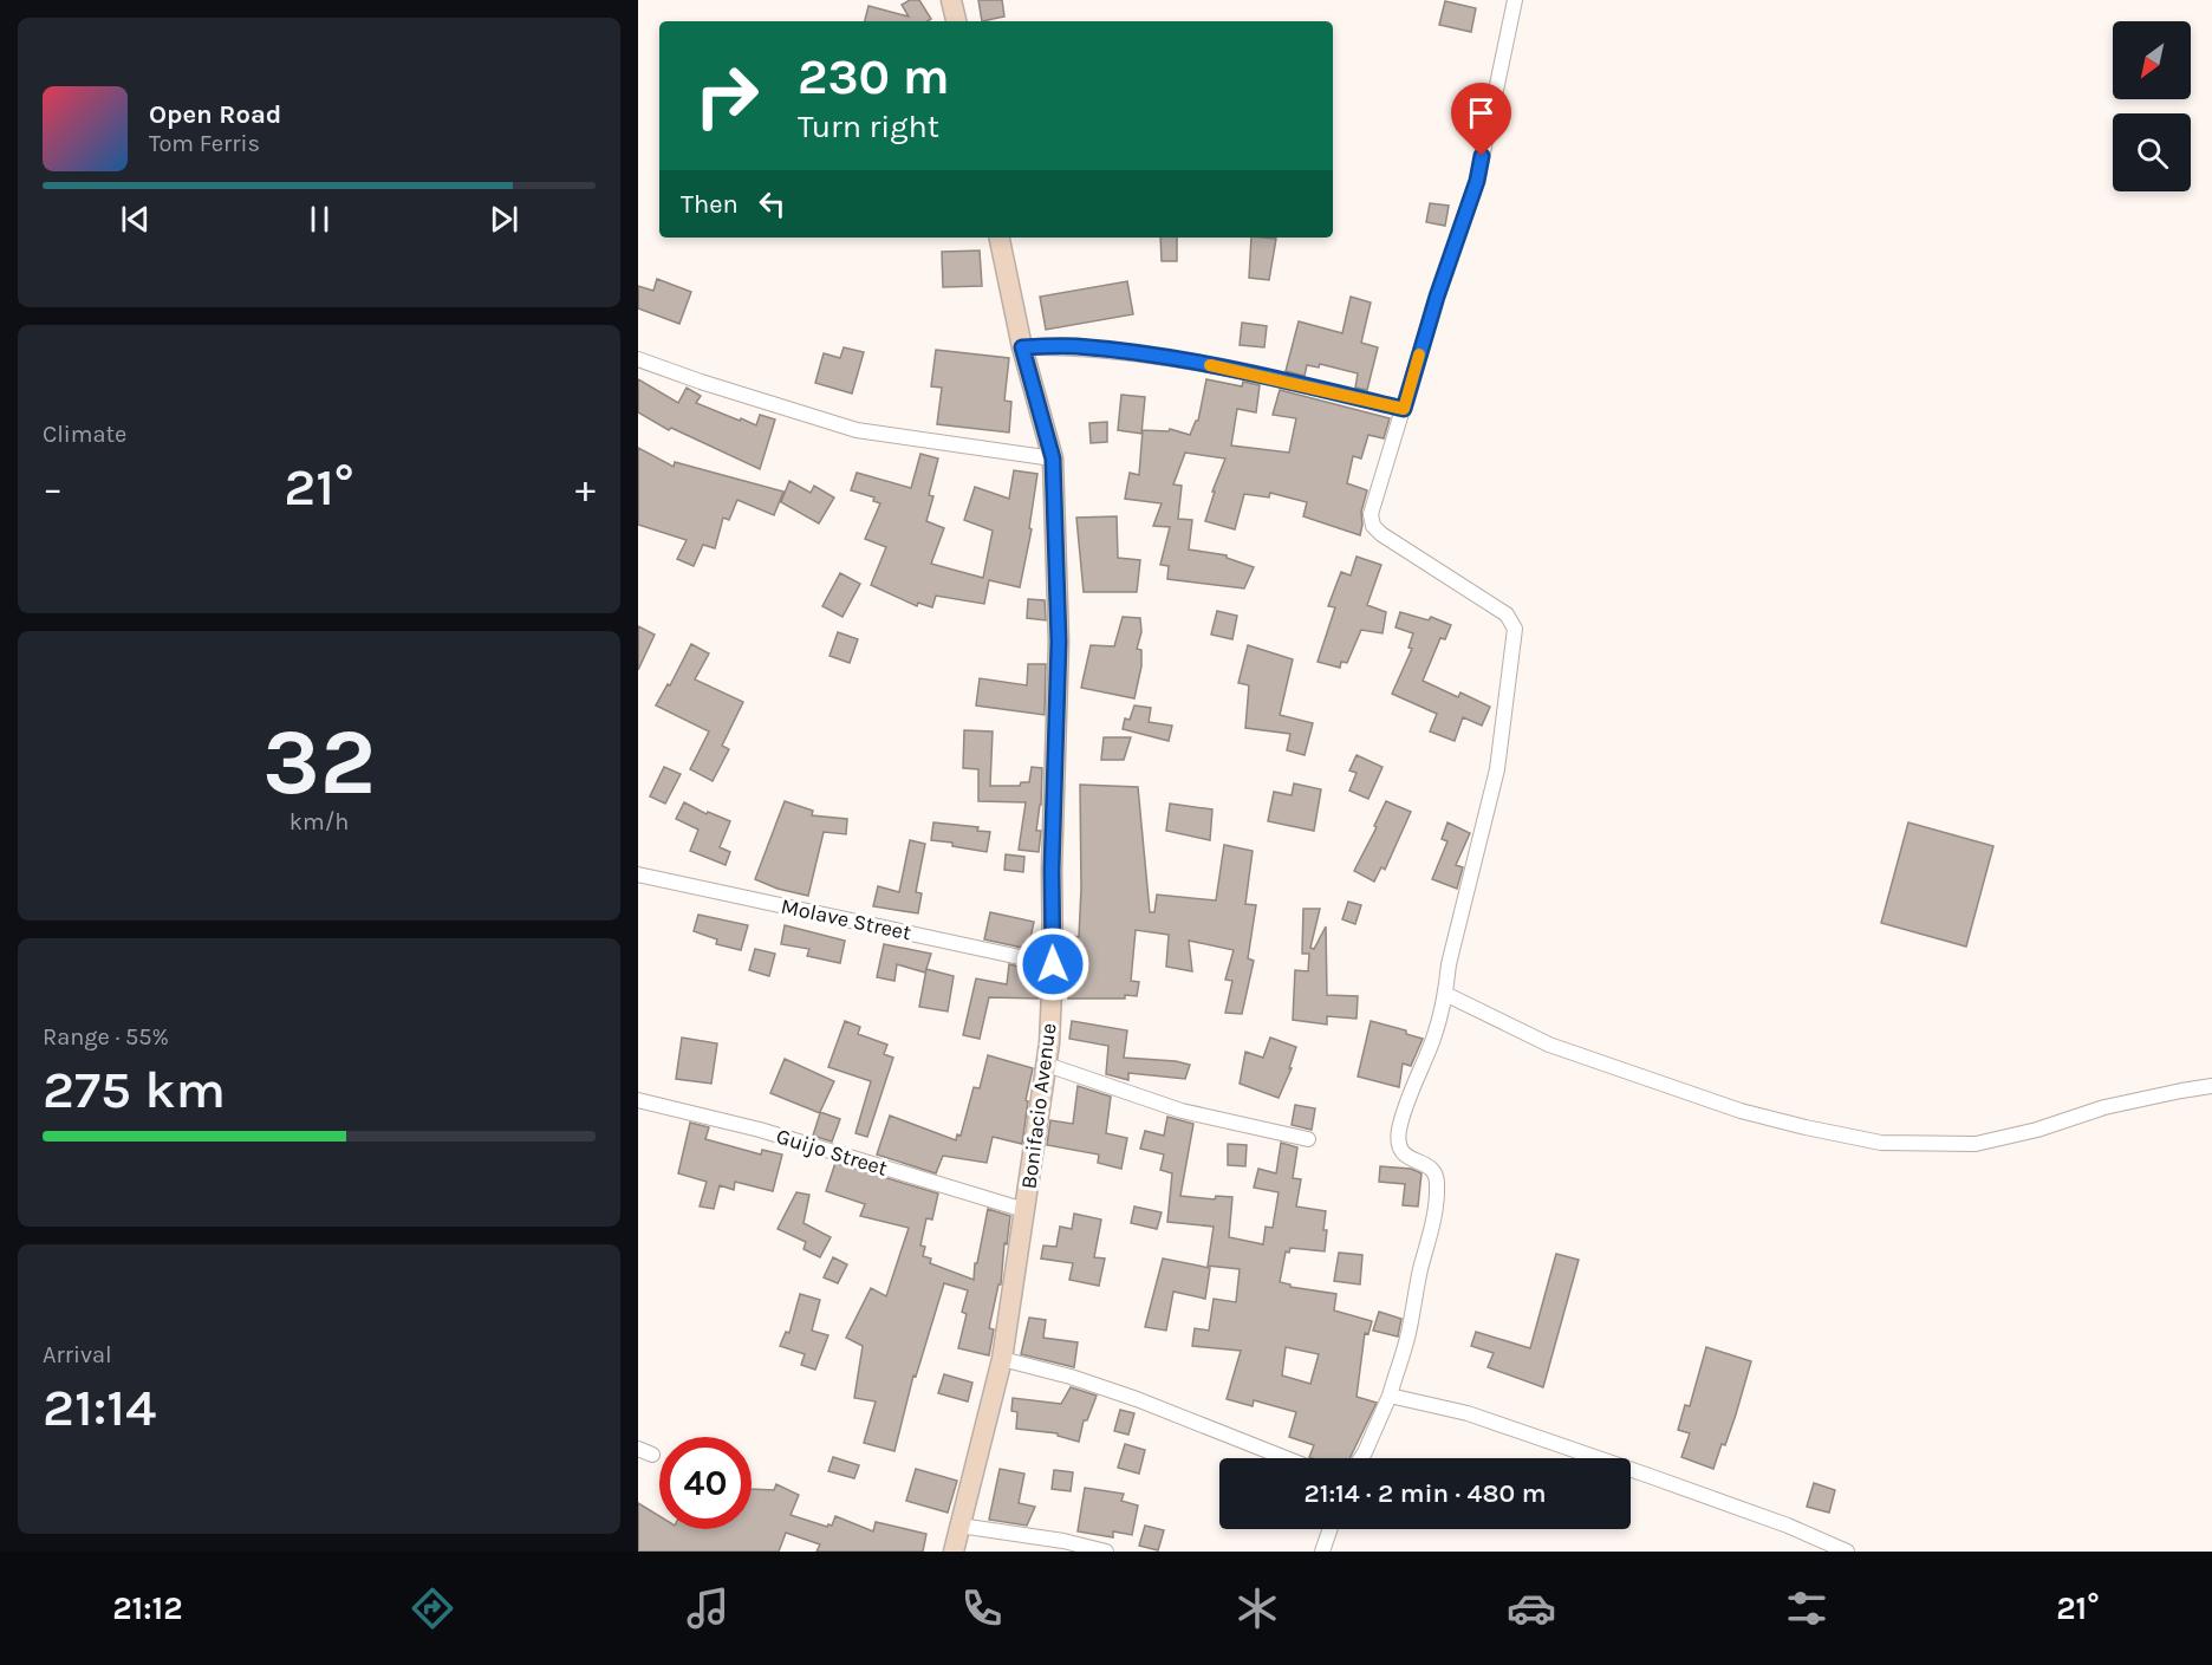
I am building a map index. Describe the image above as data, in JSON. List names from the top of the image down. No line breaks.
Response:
{"streets":{"street":["Molave Street","Bonifacio Avenue","Guijo Street"]},"crossings":[["Molave Street","Bonifacio Avenue"],["Bonifacio Avenue","Guijo Street"]],"north":"bottom left","page":{"turn":["230 m","Turn right"],"song":["Open Road","Tom Ferris"],"then":"Then","tile":["Climate",["32","km/h"],["Range · 55%","275 km"],["Arrival","21:14"]],"heat":["−","21°","+"],"limit":"40","trip":"21:14 · 2 min · 480 m","tabs":["21:12","21°"]}}
